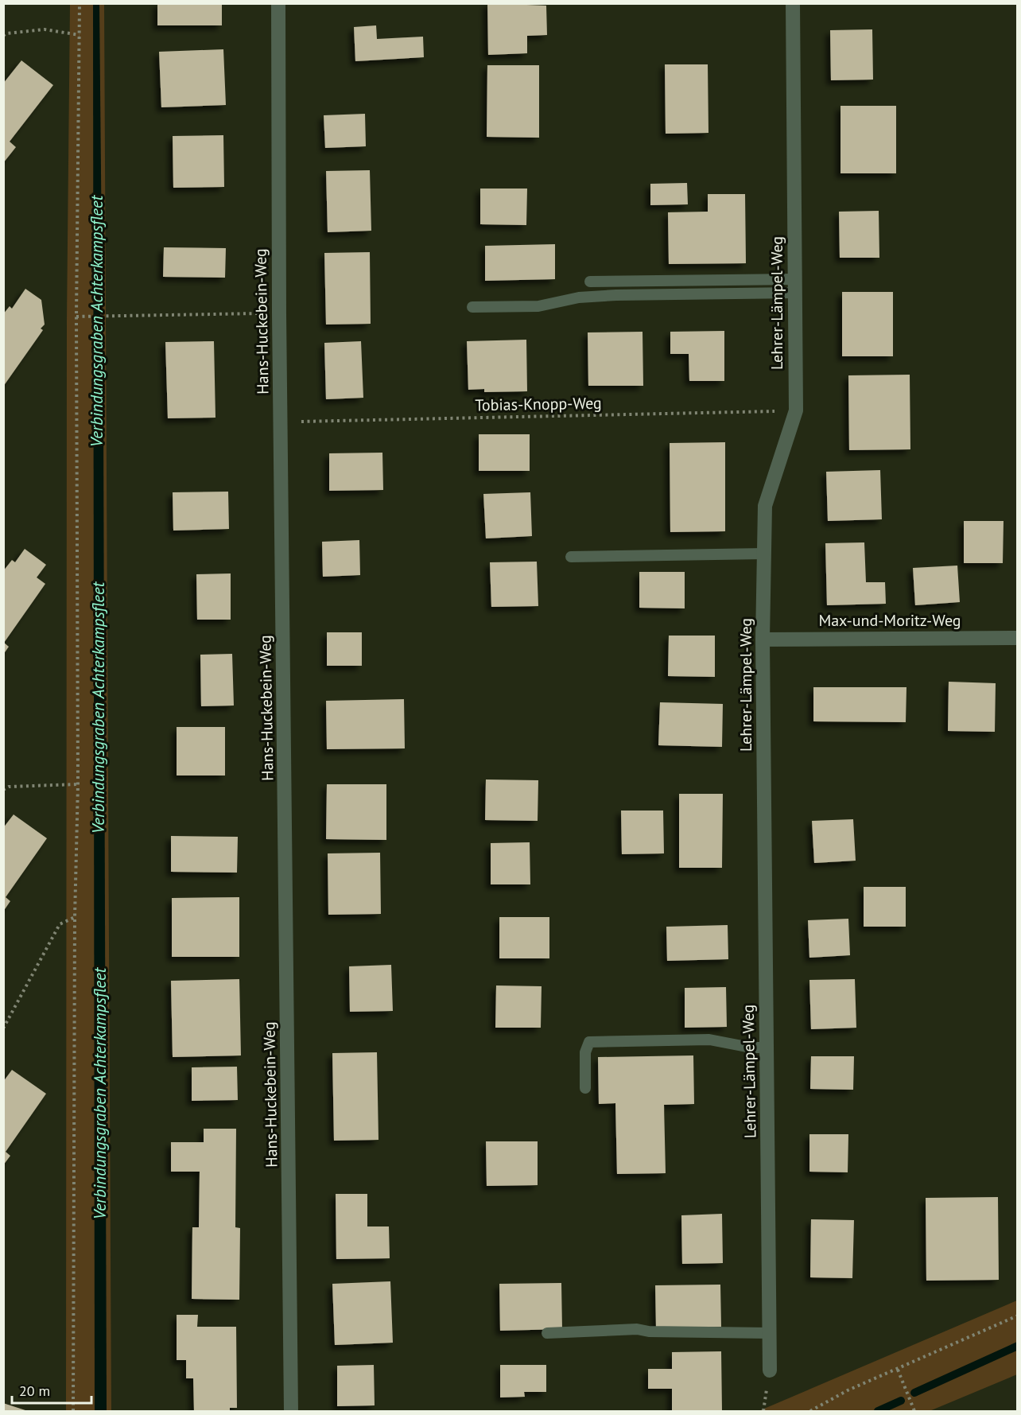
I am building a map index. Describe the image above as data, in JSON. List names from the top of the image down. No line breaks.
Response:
{"streets":{"street":["Lehrer-Lämpel-Weg","Hans-Huckebein-Weg","Max-und-Moritz-Weg"],"path":["Tobias-Knopp-Weg"]},"crossings":[["Lehrer-Lämpel-Weg","Tobias-Knopp-Weg"],["Lehrer-Lämpel-Weg","Max-und-Moritz-Weg"],["Hans-Huckebein-Weg","Tobias-Knopp-Weg"]],"water":["Verbindungsgraben Achterkampsfleet"],"scale_bar":"20 m"}
